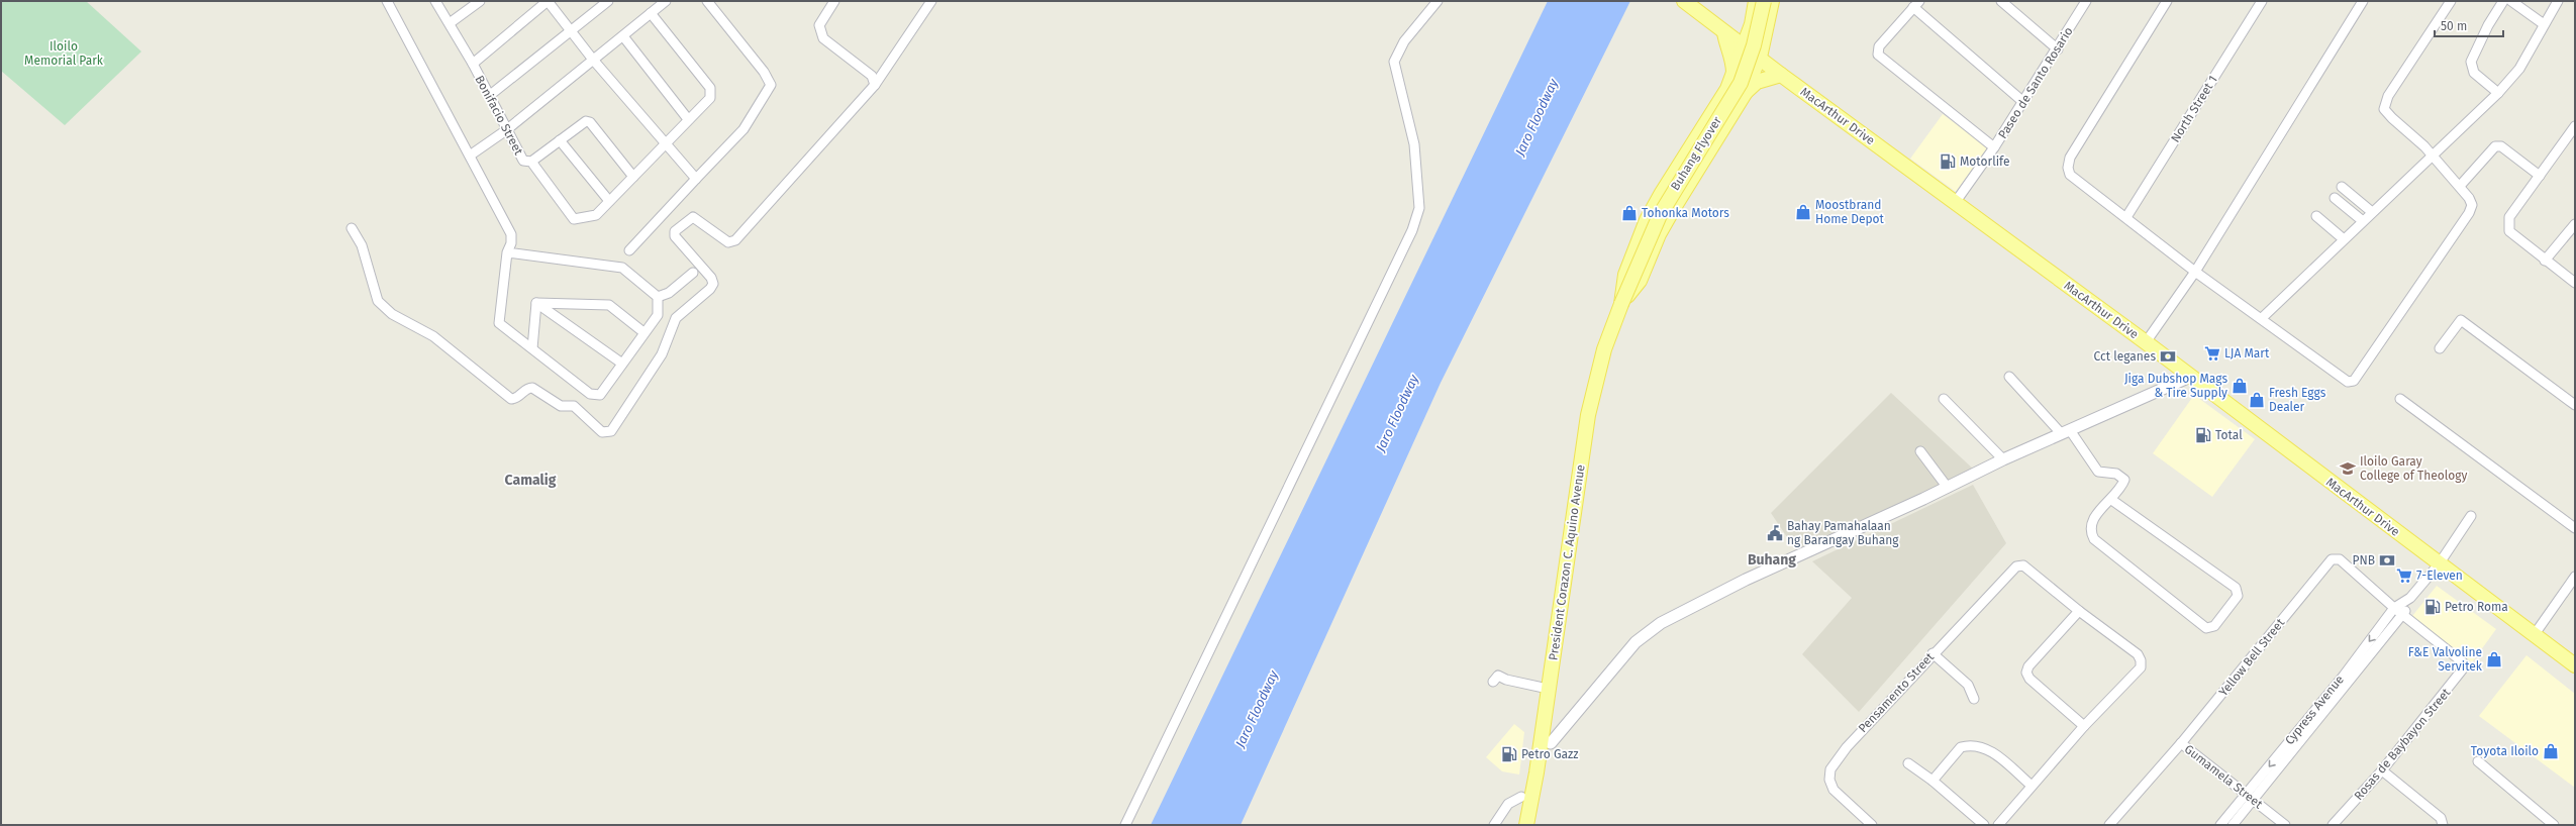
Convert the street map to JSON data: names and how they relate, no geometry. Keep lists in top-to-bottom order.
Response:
{
  "streets": {
    "main road": ["MacArthur Drive", "Buhang Flyover", "President Corazon C. Aquino Avenue"],
    "street": [
      "Paseo de Santo Rosario",
      "North Street 1",
      "Bonifacio Street",
      "Yellow Bell Street",
      "Pensamento Street",
      "Cypress Avenue",
      "Rosas de Baybayon Street",
      "Gumamela Street"
    ]
  },
  "crossings": [
    ["Paseo de Santo Rosario", "MacArthur Drive"],
    ["MacArthur Drive", "President Corazon C. Aquino Avenue"],
    ["MacArthur Drive", "Cypress Avenue"],
    ["Buhang Flyover", "President Corazon C. Aquino Avenue"],
    ["Yellow Bell Street", "Cypress Avenue"],
    ["Yellow Bell Street", "Rosas de Baybayon Street"],
    ["Yellow Bell Street", "Gumamela Street"],
    ["Cypress Avenue", "Rosas de Baybayon Street"],
    ["Cypress Avenue", "Gumamela Street"]
  ],
  "districts": ["Camalig", "Buhang"],
  "water": ["Jaro Floodway"],
  "parks": ["Iloilo Memorial Park"],
  "places": {
    "fuel station": [
      "Motorlife",
      "Total",
      "Petro Roma",
      "Petro Gazz"
    ],
    "shop": [
      "Moostbrand Home Depot",
      "Tohonka Motors",
      "Jiga Dubshop Mags & Tire Supply",
      "Fresh Eggs Dealer",
      "F&E Valvoline Servitek",
      "Toyota Iloilo"
    ],
    "supermarket": ["LJA Mart", "7-Eleven"],
    "bank": ["Cct leganes", "PNB"],
    "school or university": ["Iloilo Garay College of Theology"],
    "public building": ["Bahay Pamahalaan ng Barangay Buhang"]
  },
  "scale_bar": "50 m"
}
